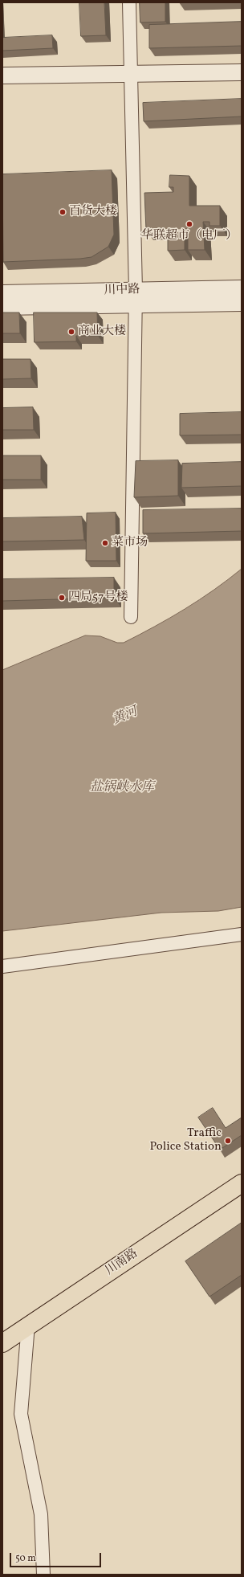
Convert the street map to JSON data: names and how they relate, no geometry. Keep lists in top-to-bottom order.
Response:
{
  "streets": {
    "main road": ["川南路"],
    "street": ["川中路"]
  },
  "water": ["黄河", "盐锅峡水库"],
  "places": [
    "百货大楼",
    "华联超市（电厂）",
    "商业大楼",
    "菜市场",
    "四局57号楼",
    "Traffic Police Station"
  ],
  "scale_bar": "50 m"
}
